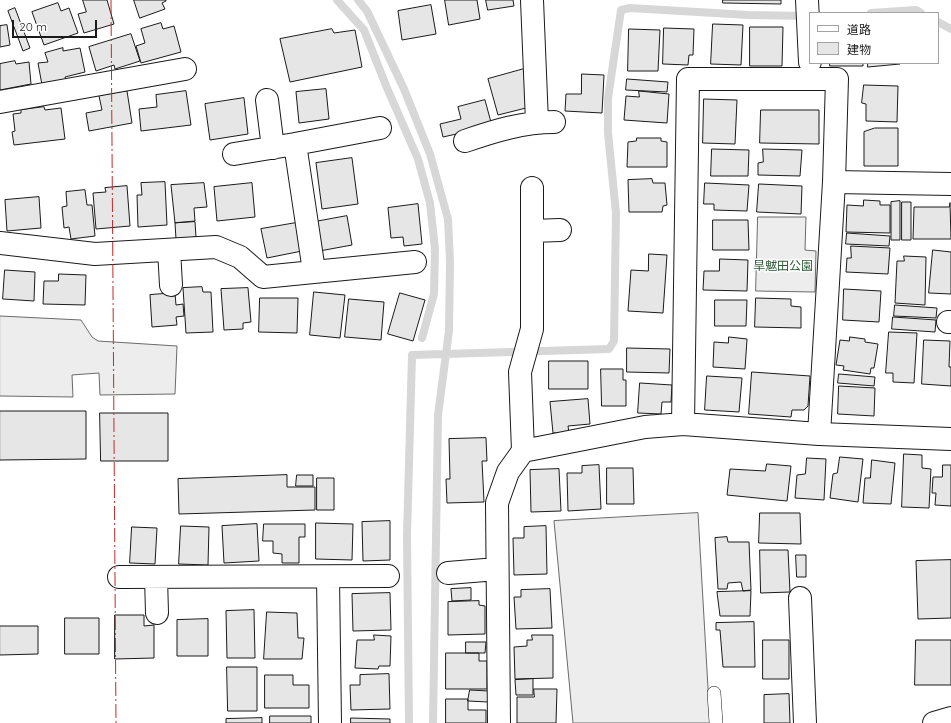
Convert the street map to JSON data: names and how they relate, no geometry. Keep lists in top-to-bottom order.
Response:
{
  "parks": ["旱魃田公園"],
  "legend": ["道路", "建物"],
  "scale_bar": "20 m"
}
